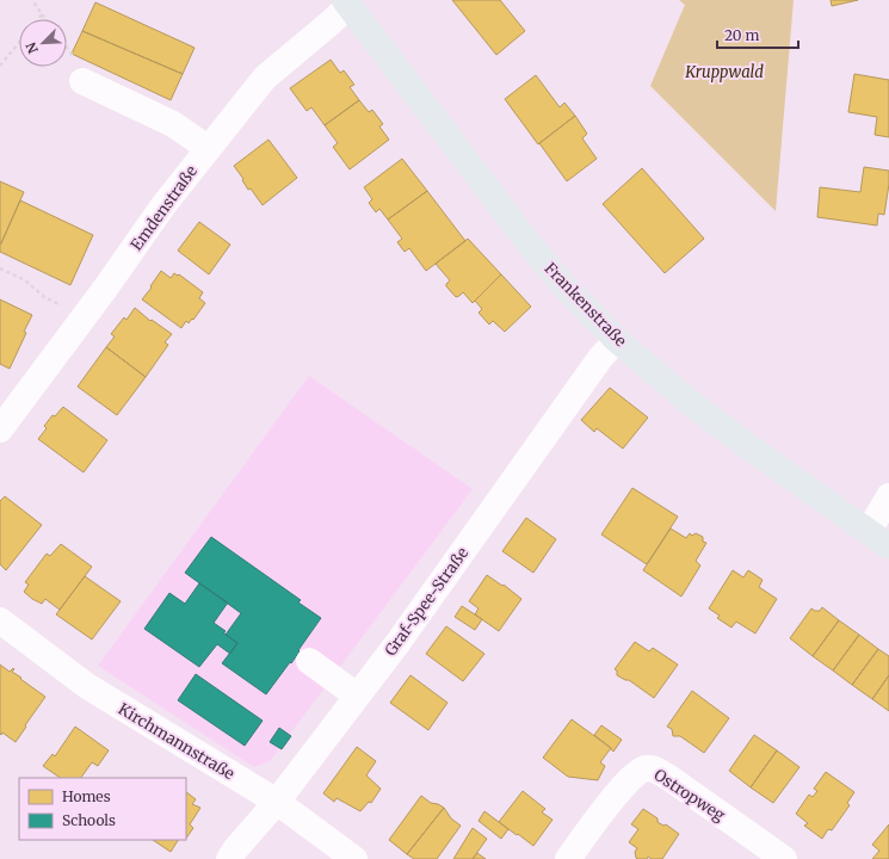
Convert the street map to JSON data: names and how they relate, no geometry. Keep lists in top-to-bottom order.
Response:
{
  "streets": {
    "main road": ["Frankenstraße"],
    "street": [
      "Emdenstraße",
      "Graf-Spee-Straße",
      "Kirchmannstraße",
      "Ostropweg"
    ]
  },
  "crossings": [
    ["Emdenstraße", "Frankenstraße"],
    ["Frankenstraße", "Graf-Spee-Straße"],
    ["Graf-Spee-Straße", "Kirchmannstraße"]
  ],
  "parks": ["Kruppwald"],
  "legend": ["Homes", "Schools"],
  "scale_bar": "20 m",
  "north": "bottom left"
}
